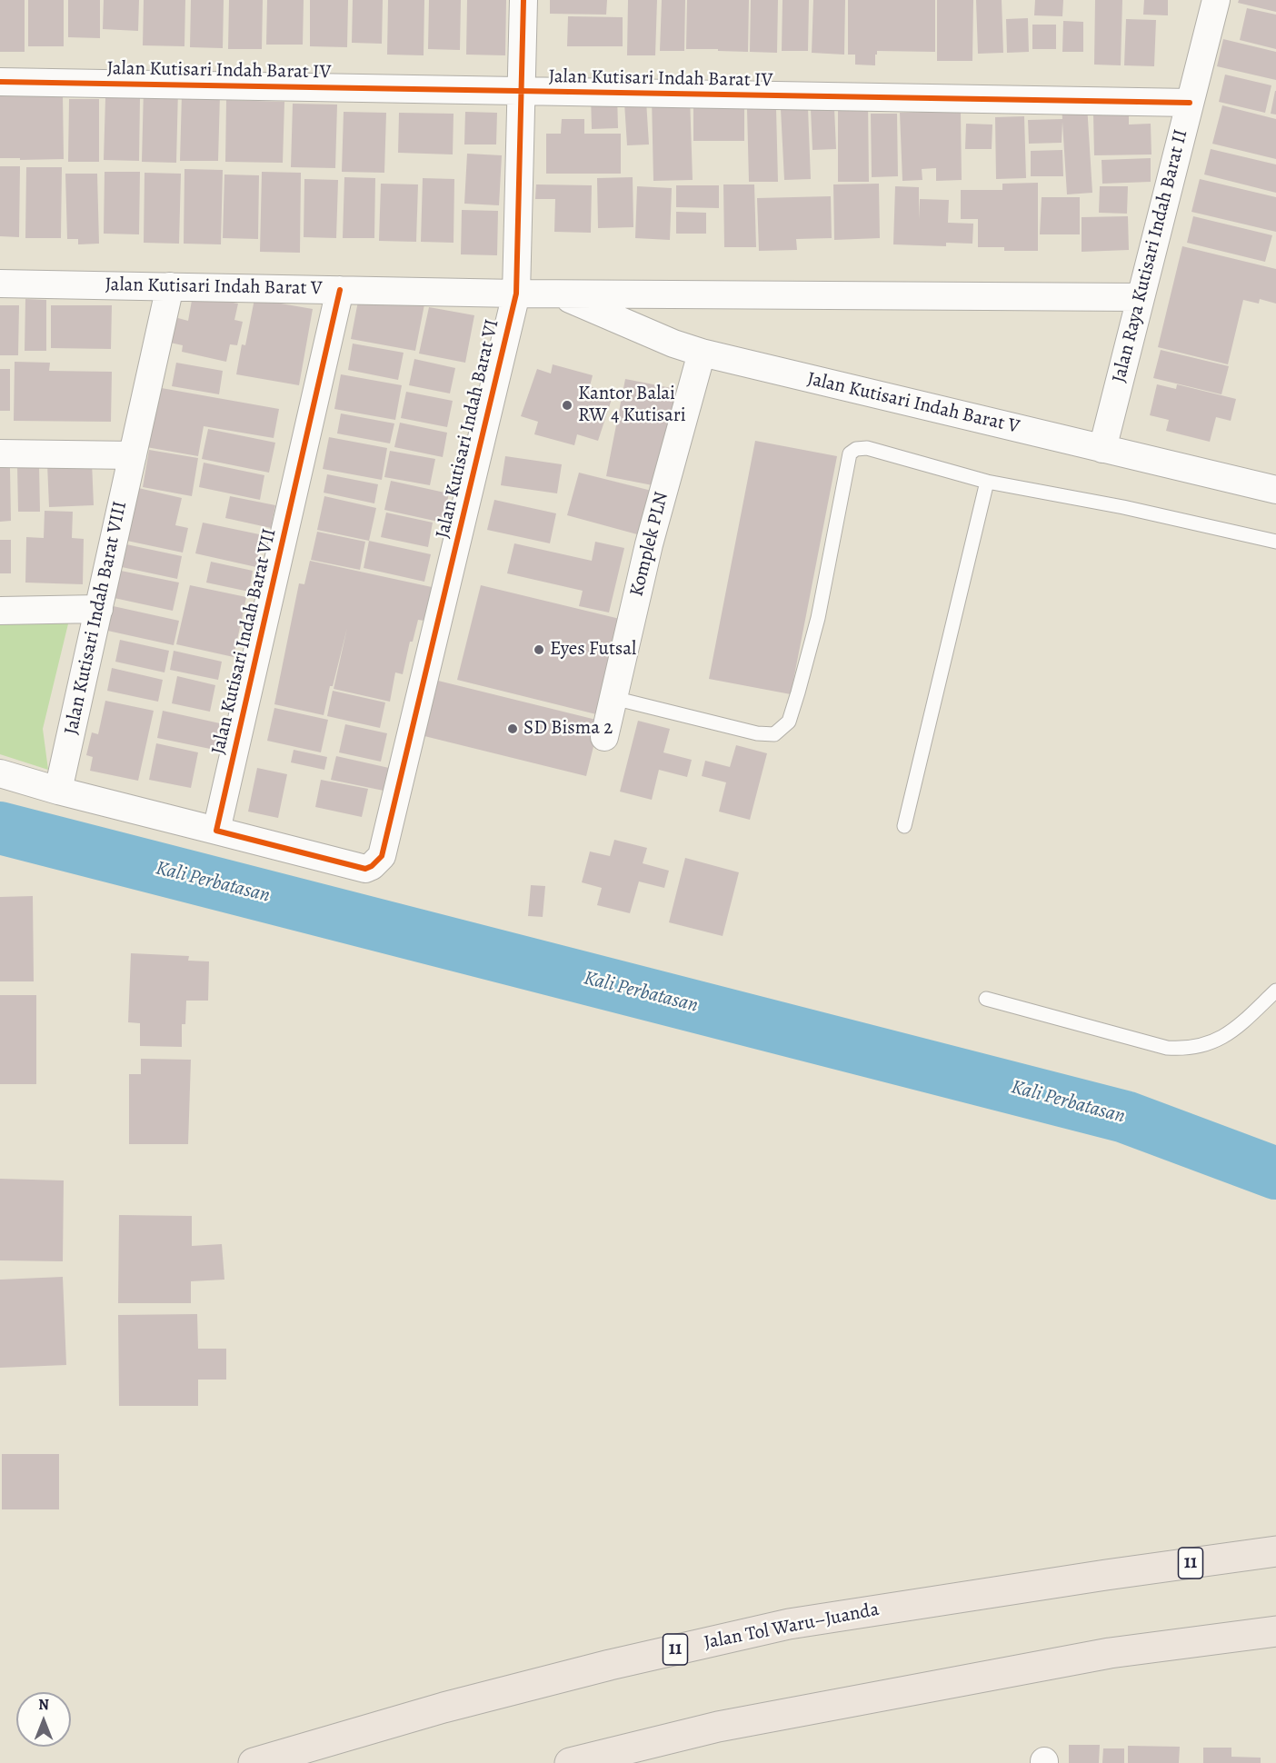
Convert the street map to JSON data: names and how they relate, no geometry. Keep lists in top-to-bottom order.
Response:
{
  "streets": {
    "highway": ["11", "Jalan Tol Waru–Juanda"],
    "street": [
      "Jalan Kutisari Indah Barat IV",
      "Jalan Raya Kutisari Indah Barat II",
      "Jalan Kutisari Indah Barat V",
      "Jalan Kutisari Indah Barat VI",
      "Komplek PLN",
      "Jalan Kutisari Indah Barat VIII",
      "Jalan Kutisari Indah Barat VII"
    ]
  },
  "crossings": [
    ["Jalan Kutisari Indah Barat IV", "Jalan Raya Kutisari Indah Barat II"],
    ["Jalan Kutisari Indah Barat IV", "Jalan Kutisari Indah Barat VI"],
    ["Jalan Raya Kutisari Indah Barat II", "Jalan Kutisari Indah Barat V"],
    ["Jalan Kutisari Indah Barat V", "Jalan Kutisari Indah Barat VI"],
    ["Jalan Kutisari Indah Barat V", "Komplek PLN"],
    ["Jalan Kutisari Indah Barat V", "Jalan Kutisari Indah Barat VIII"],
    ["Jalan Kutisari Indah Barat V", "Jalan Kutisari Indah Barat VII"],
    ["Jalan Kutisari Indah Barat VI", "Jalan Kutisari Indah Barat VII"]
  ],
  "water": ["Kali Perbatasan"],
  "places": ["Kantor Balai RW 4 Kutisari", "Eyes Futsal", "SD Bisma 2"],
  "north": "top"
}
